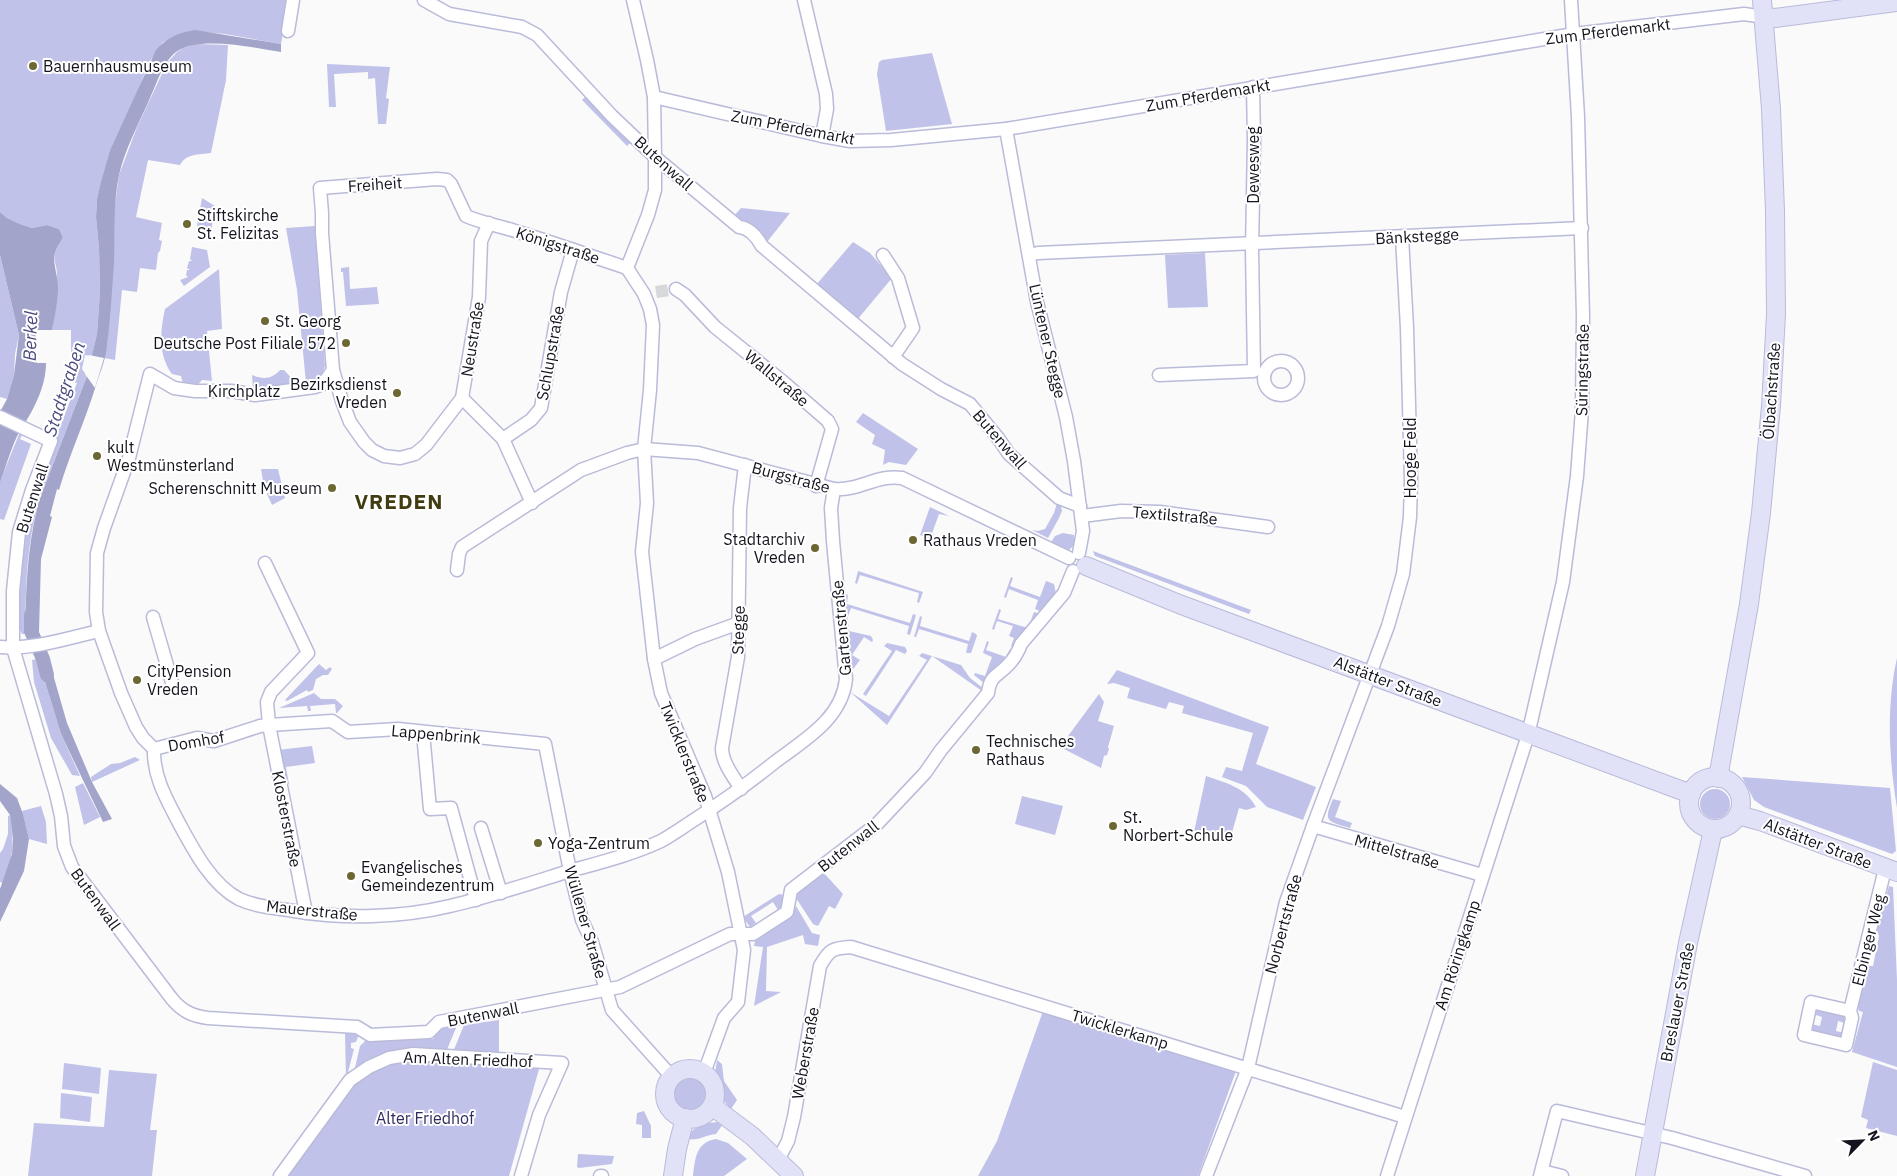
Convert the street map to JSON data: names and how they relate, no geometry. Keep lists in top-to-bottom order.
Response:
{
  "streets": {
    "street": [
      "Zum Pferdemarkt",
      "Butenwall",
      "Dewesweg",
      "Freiheit",
      "Bänkstegge",
      "Königstraße",
      "Neustraße",
      "Lüntener Stegge",
      "Schlupstraße",
      "Süringstraße",
      "Wallstraße",
      "Kirchplatz",
      "Ölbachstraße",
      "Hooge Feld",
      "Burgstraße",
      "Textilstraße",
      "Gartenstraße",
      "Stegge",
      "Alstätter Straße",
      "Lappenbrink",
      "Domhof",
      "Twicklerstraße",
      "Klosterstraße",
      "Mittelstraße",
      "Mauerstraße",
      "Wüllener Straße",
      "Norbertstraße",
      "Elbinger Weg",
      "Am Röringkamp",
      "Breslauer Straße",
      "Twicklerkamp",
      "Weberstraße",
      "Am Alten Friedhof"
    ]
  },
  "crossings": [
    ["Zum Pferdemarkt", "Dewesweg"],
    ["Zum Pferdemarkt", "Lüntener Stegge"],
    ["Zum Pferdemarkt", "Süringstraße"],
    ["Zum Pferdemarkt", "Ölbachstraße"],
    ["Butenwall", "Lüntener Stegge"],
    ["Butenwall", "Burgstraße"],
    ["Butenwall", "Textilstraße"],
    ["Butenwall", "Alstätter Straße"],
    ["Butenwall", "Twicklerstraße"],
    ["Butenwall", "Wüllener Straße"],
    ["Dewesweg", "Bänkstegge"],
    ["Freiheit", "Königstraße"],
    ["Freiheit", "Neustraße"],
    ["Freiheit", "Kirchplatz"],
    ["Bänkstegge", "Lüntener Stegge"],
    ["Bänkstegge", "Süringstraße"],
    ["Bänkstegge", "Hooge Feld"],
    ["Königstraße", "Neustraße"],
    ["Königstraße", "Schlupstraße"],
    ["Königstraße", "Twicklerstraße"],
    ["Neustraße", "Kirchplatz"],
    ["Lüntener Stegge", "Burgstraße"],
    ["Lüntener Stegge", "Textilstraße"],
    ["Lüntener Stegge", "Alstätter Straße"],
    ["Süringstraße", "Alstätter Straße"],
    ["Süringstraße", "Am Röringkamp"],
    ["Wallstraße", "Burgstraße"],
    ["Ölbachstraße", "Alstätter Straße"],
    ["Ölbachstraße", "Breslauer Straße"],
    ["Hooge Feld", "Alstätter Straße"],
    ["Hooge Feld", "Norbertstraße"],
    ["Burgstraße", "Gartenstraße"],
    ["Burgstraße", "Stegge"],
    ["Burgstraße", "Alstätter Straße"],
    ["Burgstraße", "Twicklerstraße"],
    ["Gartenstraße", "Stegge"],
    ["Gartenstraße", "Twicklerstraße"],
    ["Gartenstraße", "Mauerstraße"],
    ["Alstätter Straße", "Norbertstraße"],
    ["Alstätter Straße", "Elbinger Weg"],
    ["Alstätter Straße", "Am Röringkamp"],
    ["Alstätter Straße", "Breslauer Straße"],
    ["Lappenbrink", "Domhof"],
    ["Lappenbrink", "Klosterstraße"],
    ["Lappenbrink", "Wüllener Straße"],
    ["Domhof", "Klosterstraße"],
    ["Domhof", "Mauerstraße"],
    ["Twicklerstraße", "Mauerstraße"],
    ["Twicklerstraße", "Wüllener Straße"],
    ["Klosterstraße", "Mauerstraße"],
    ["Mittelstraße", "Norbertstraße"],
    ["Mittelstraße", "Am Röringkamp"],
    ["Mauerstraße", "Wüllener Straße"],
    ["Norbertstraße", "Twicklerkamp"],
    ["Am Röringkamp", "Twicklerkamp"],
    ["Twicklerkamp", "Weberstraße"]
  ],
  "districts": ["VREDEN"],
  "water": ["Berkel", "Stadtgraben"],
  "parks": ["Alter Friedhof"],
  "places": [
    "Bauernhausmuseum",
    "Stiftskirche St. Felizitas",
    "St. Georg",
    "Deutsche Post Filiale 572",
    "Bezirksdienst Vreden",
    "kult Westmünsterland",
    "Scherenschnitt Museum",
    "Rathaus Vreden",
    "Stadtarchiv Vreden",
    "CityPension Vreden",
    "Technisches Rathaus",
    "St. Norbert-Schule",
    "Yoga-Zentrum",
    "Evangelisches Gemeindezentrum"
  ],
  "north": "top right"
}
